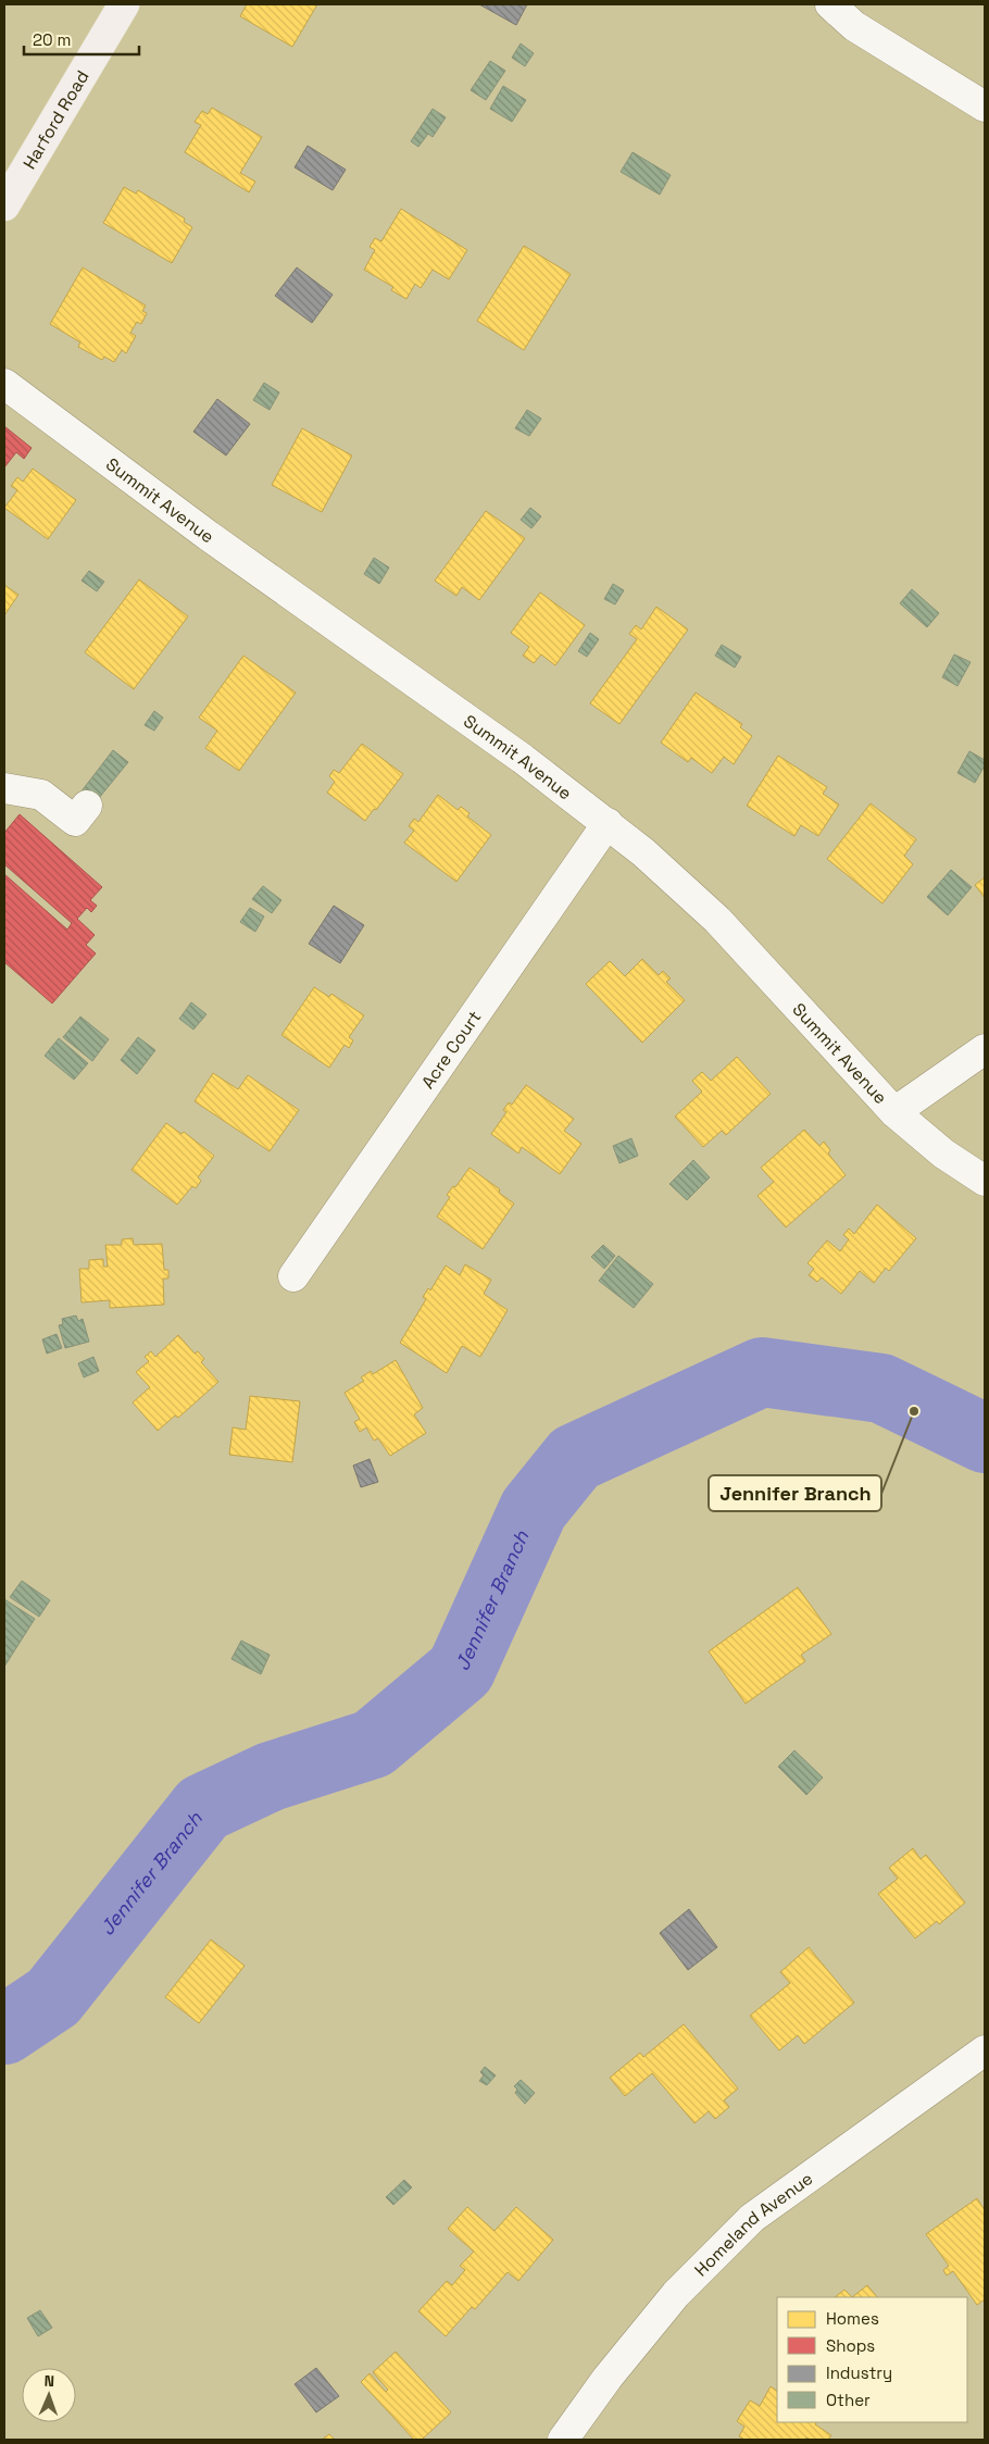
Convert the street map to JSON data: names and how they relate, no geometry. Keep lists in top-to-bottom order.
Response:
{
  "streets": {
    "main road": ["Harford Road"],
    "street": ["Summit Avenue", "Acre Court", "Homeland Avenue"]
  },
  "crossings": [
    ["Summit Avenue", "Acre Court"]
  ],
  "water": ["Jennifer Branch"],
  "places": ["Jennifer Branch"],
  "legend": [
    "Homes",
    "Shops",
    "Industry",
    "Other"
  ],
  "scale_bar": "20 m",
  "north": "top"
}
